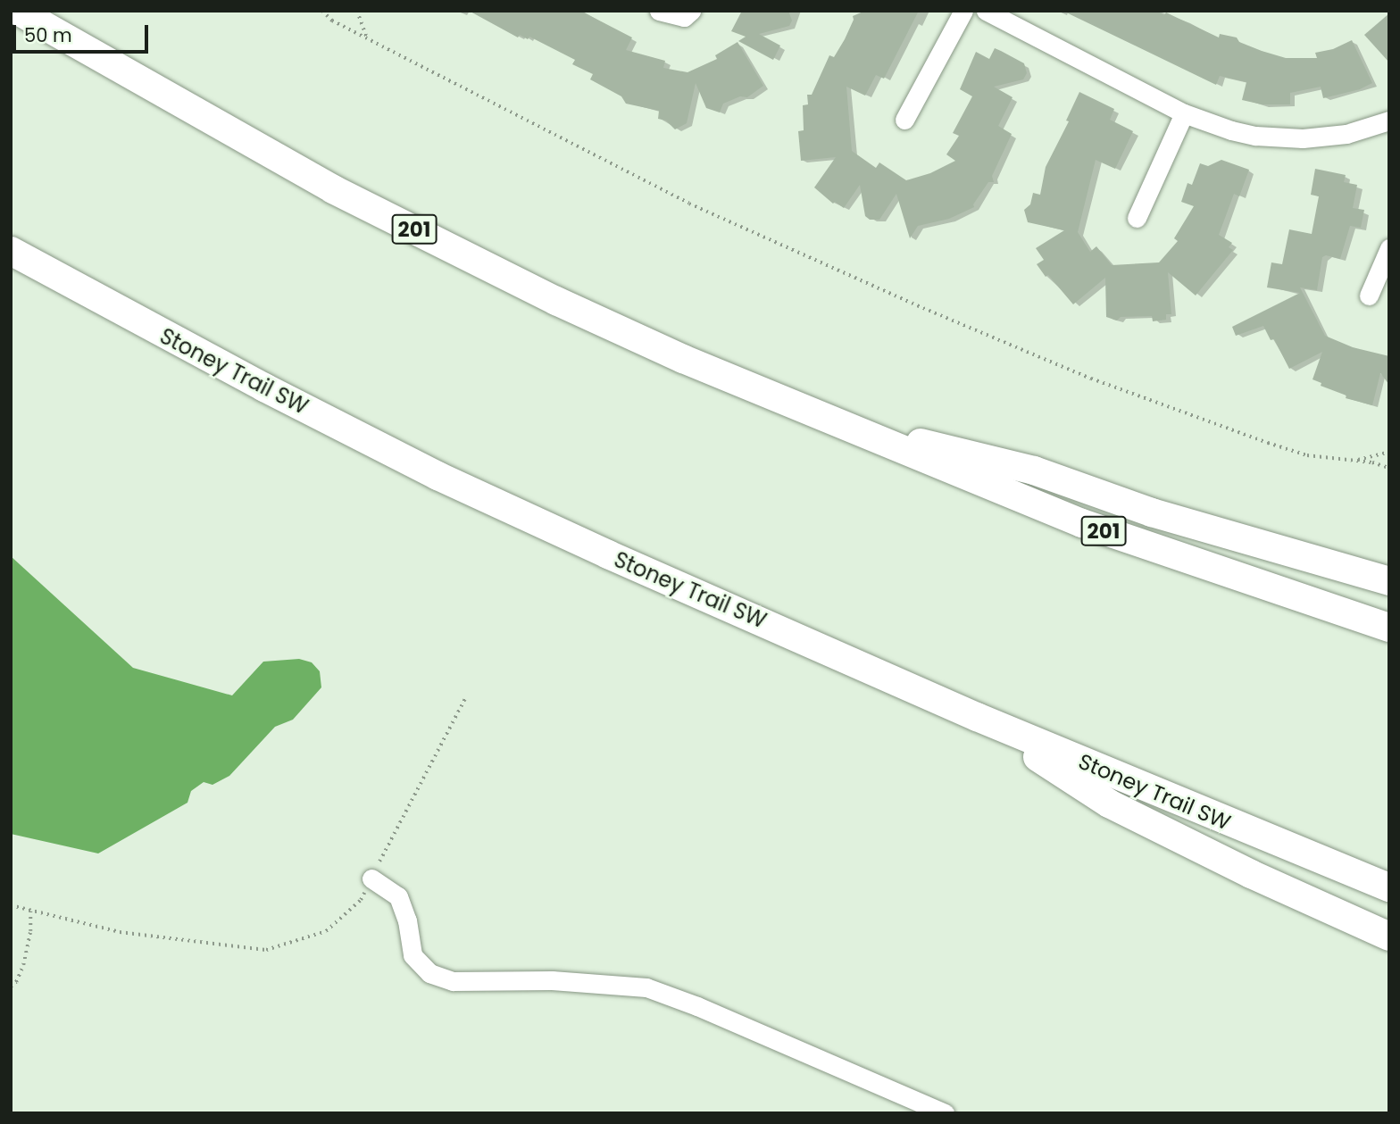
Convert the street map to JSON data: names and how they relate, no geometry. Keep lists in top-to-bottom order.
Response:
{
  "streets": {
    "highway": ["201", "Stoney Trail SW"]
  },
  "scale_bar": "50 m"
}
